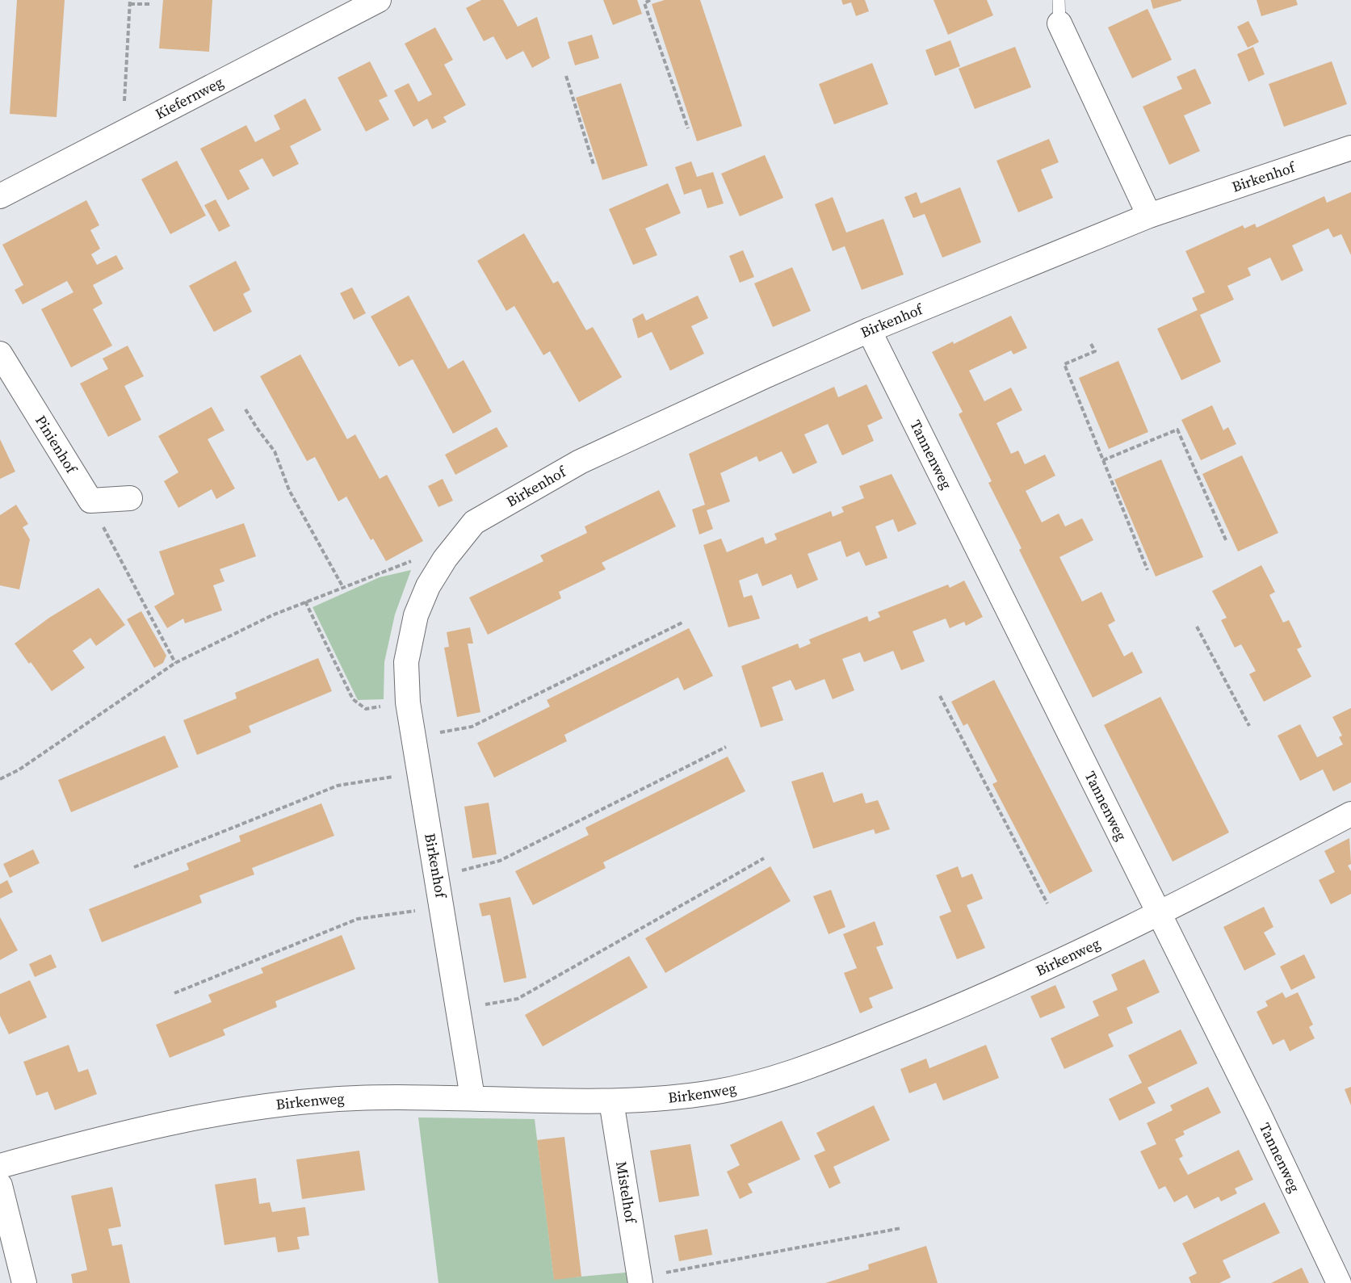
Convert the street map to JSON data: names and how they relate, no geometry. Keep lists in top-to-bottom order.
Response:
{
  "streets": {
    "street": [
      "Kiefernweg",
      "Birkenhof",
      "Pinienhof",
      "Tannenweg",
      "Birkenweg",
      "Mistelhof"
    ]
  },
  "crossings": [
    ["Birkenhof", "Tannenweg"],
    ["Birkenhof", "Birkenweg"],
    ["Tannenweg", "Birkenweg"],
    ["Birkenweg", "Mistelhof"]
  ]
}
